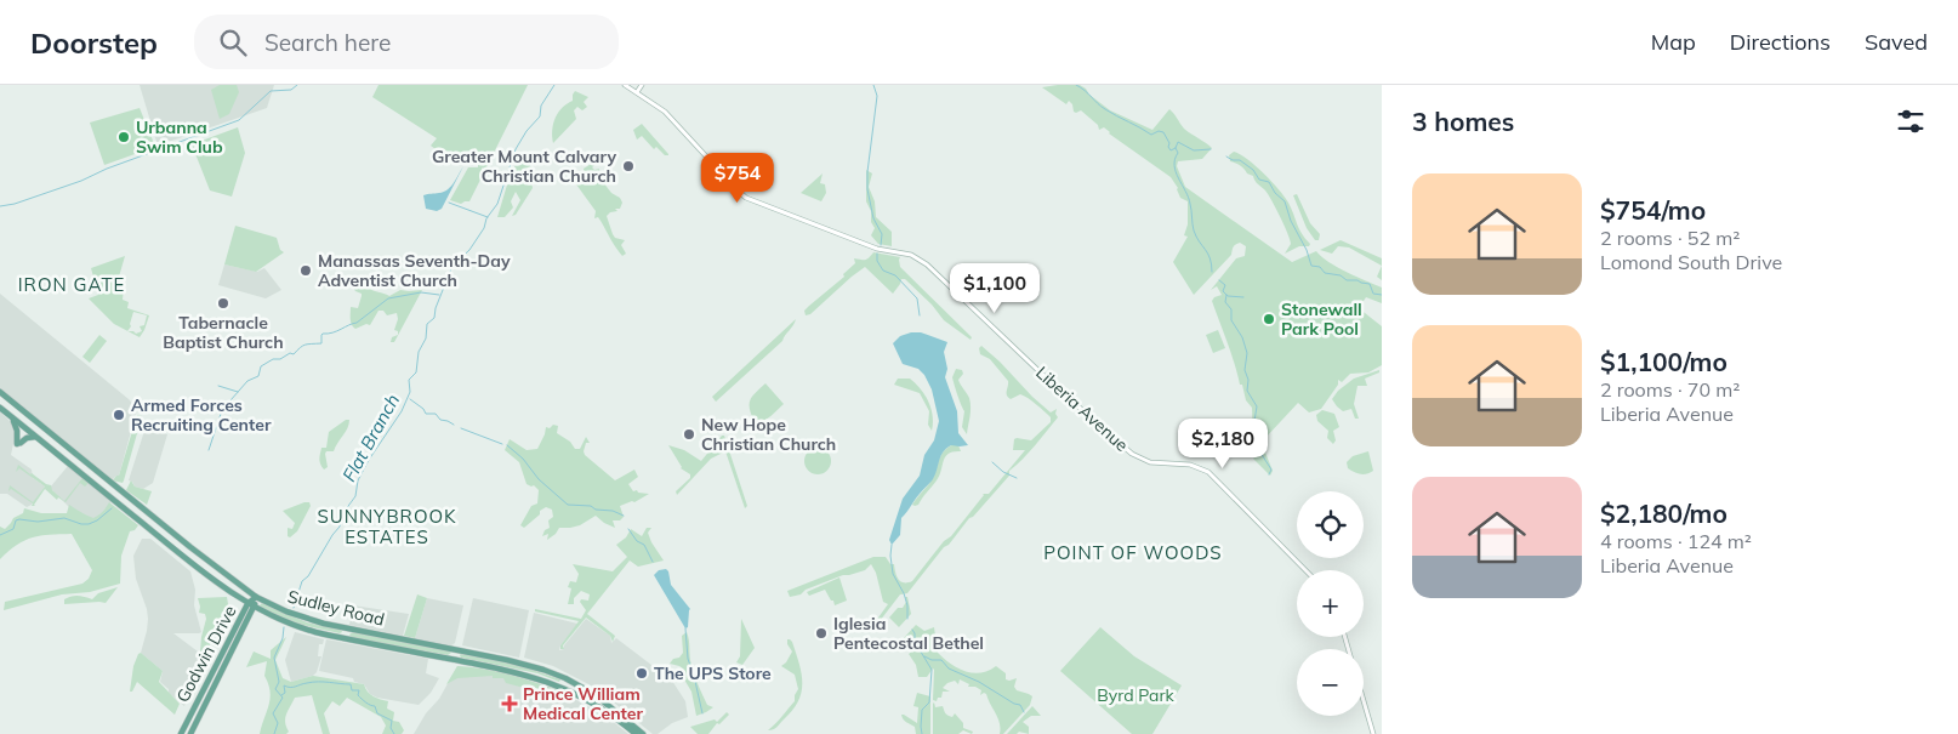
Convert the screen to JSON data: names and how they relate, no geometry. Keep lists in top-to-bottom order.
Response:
{
  "streets": {
    "main road": ["Liberia Avenue", "Sudley Road", "Godwin Drive"]
  },
  "crossings": [
    ["Sudley Road", "Godwin Drive"]
  ],
  "districts": ["IRON GATE", "SUNNYBROOK ESTATES", "POINT OF WOODS"],
  "water": ["Flat Branch"],
  "parks": ["Byrd Park"],
  "places": {
    "other": [
      "Urbanna Swim Club",
      "Greater Mount Calvary Christian Church",
      "Manassas Seventh-Day Adventist Church",
      "Tabernacle Baptist Church",
      "Stonewall Park Pool",
      "Armed Forces Recruiting Center",
      "New Hope Christian Church",
      "Iglesia Pentecostal Bethel",
      "The UPS Store"
    ],
    "health": ["Prince William Medical Center"]
  },
  "page": {
    "header": "Doorstep",
    "search": "Search here",
    "nav": ["Map", "Directions", "Saved"],
    "heading": "3 homes",
    "price": ["$754", "$1,100", "$2,180"],
    "list": [
      {
        "name": "$754/mo",
        "note": "2 rooms · 52 m² · Lomond South Drive"
      },
      {
        "name": "$1,100/mo",
        "note": "2 rooms · 70 m² · Liberia Avenue"
      },
      {
        "name": "$2,180/mo",
        "note": "4 rooms · 124 m² · Liberia Avenue"
      }
    ],
    "map_buttons": ["+", "−"]
  }
}
